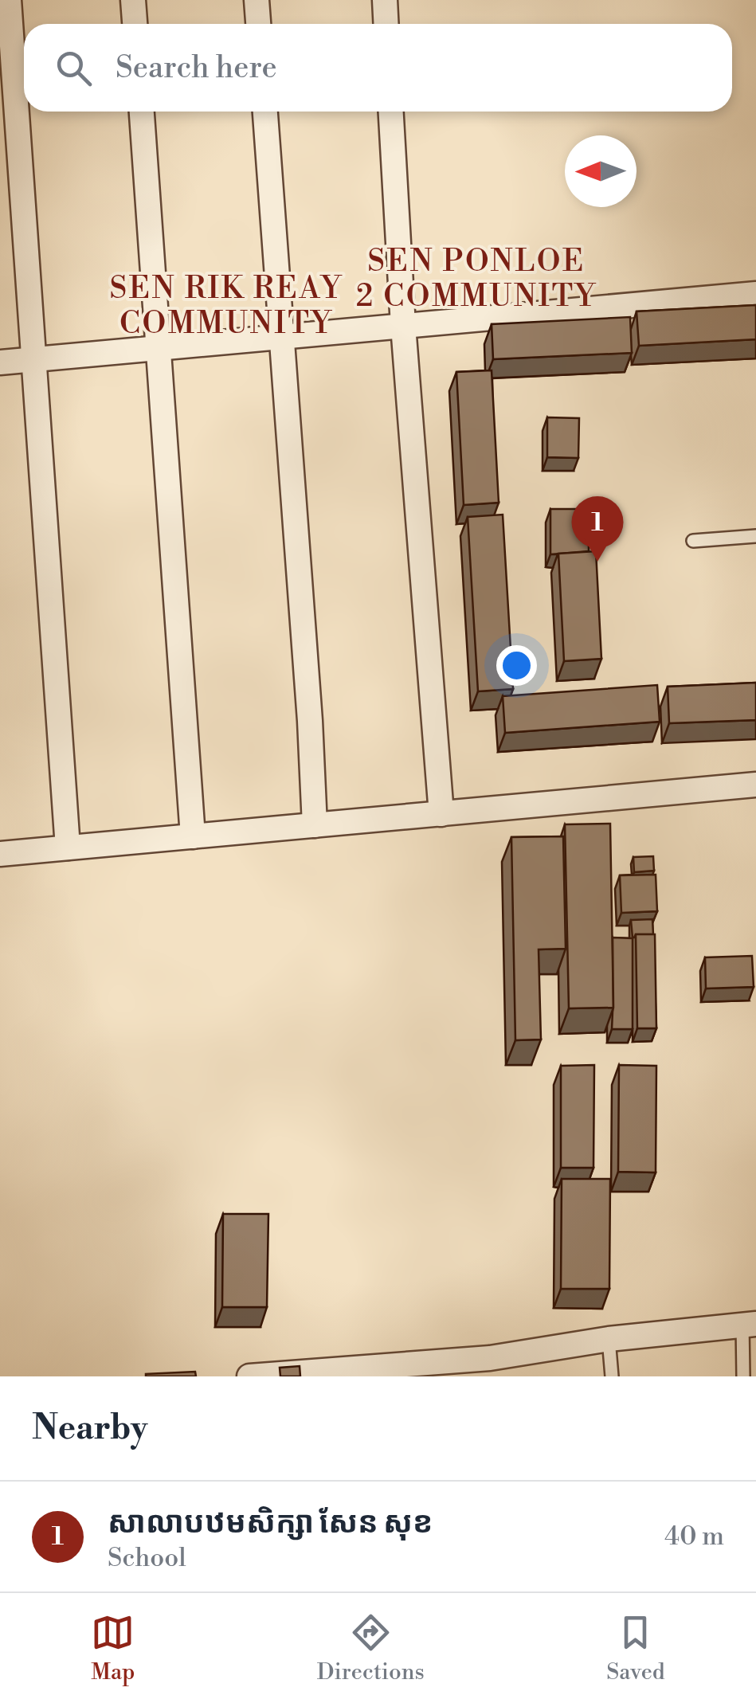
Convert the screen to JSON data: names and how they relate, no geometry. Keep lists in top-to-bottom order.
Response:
{
  "districts": ["SEN PONLOE 2 COMMUNITY", "SEN RIK REAY COMMUNITY"],
  "north": "left",
  "page": {
    "search": "Search here",
    "pins": "1",
    "heading": "Nearby",
    "list": [
      {
        "mark": "1",
        "name": "សាលាបឋមសិក្សា សែន សុខ",
        "note": "School",
        "value": "40 m"
      }
    ],
    "nav": ["Map", "Directions", "Saved"]
  }
}
